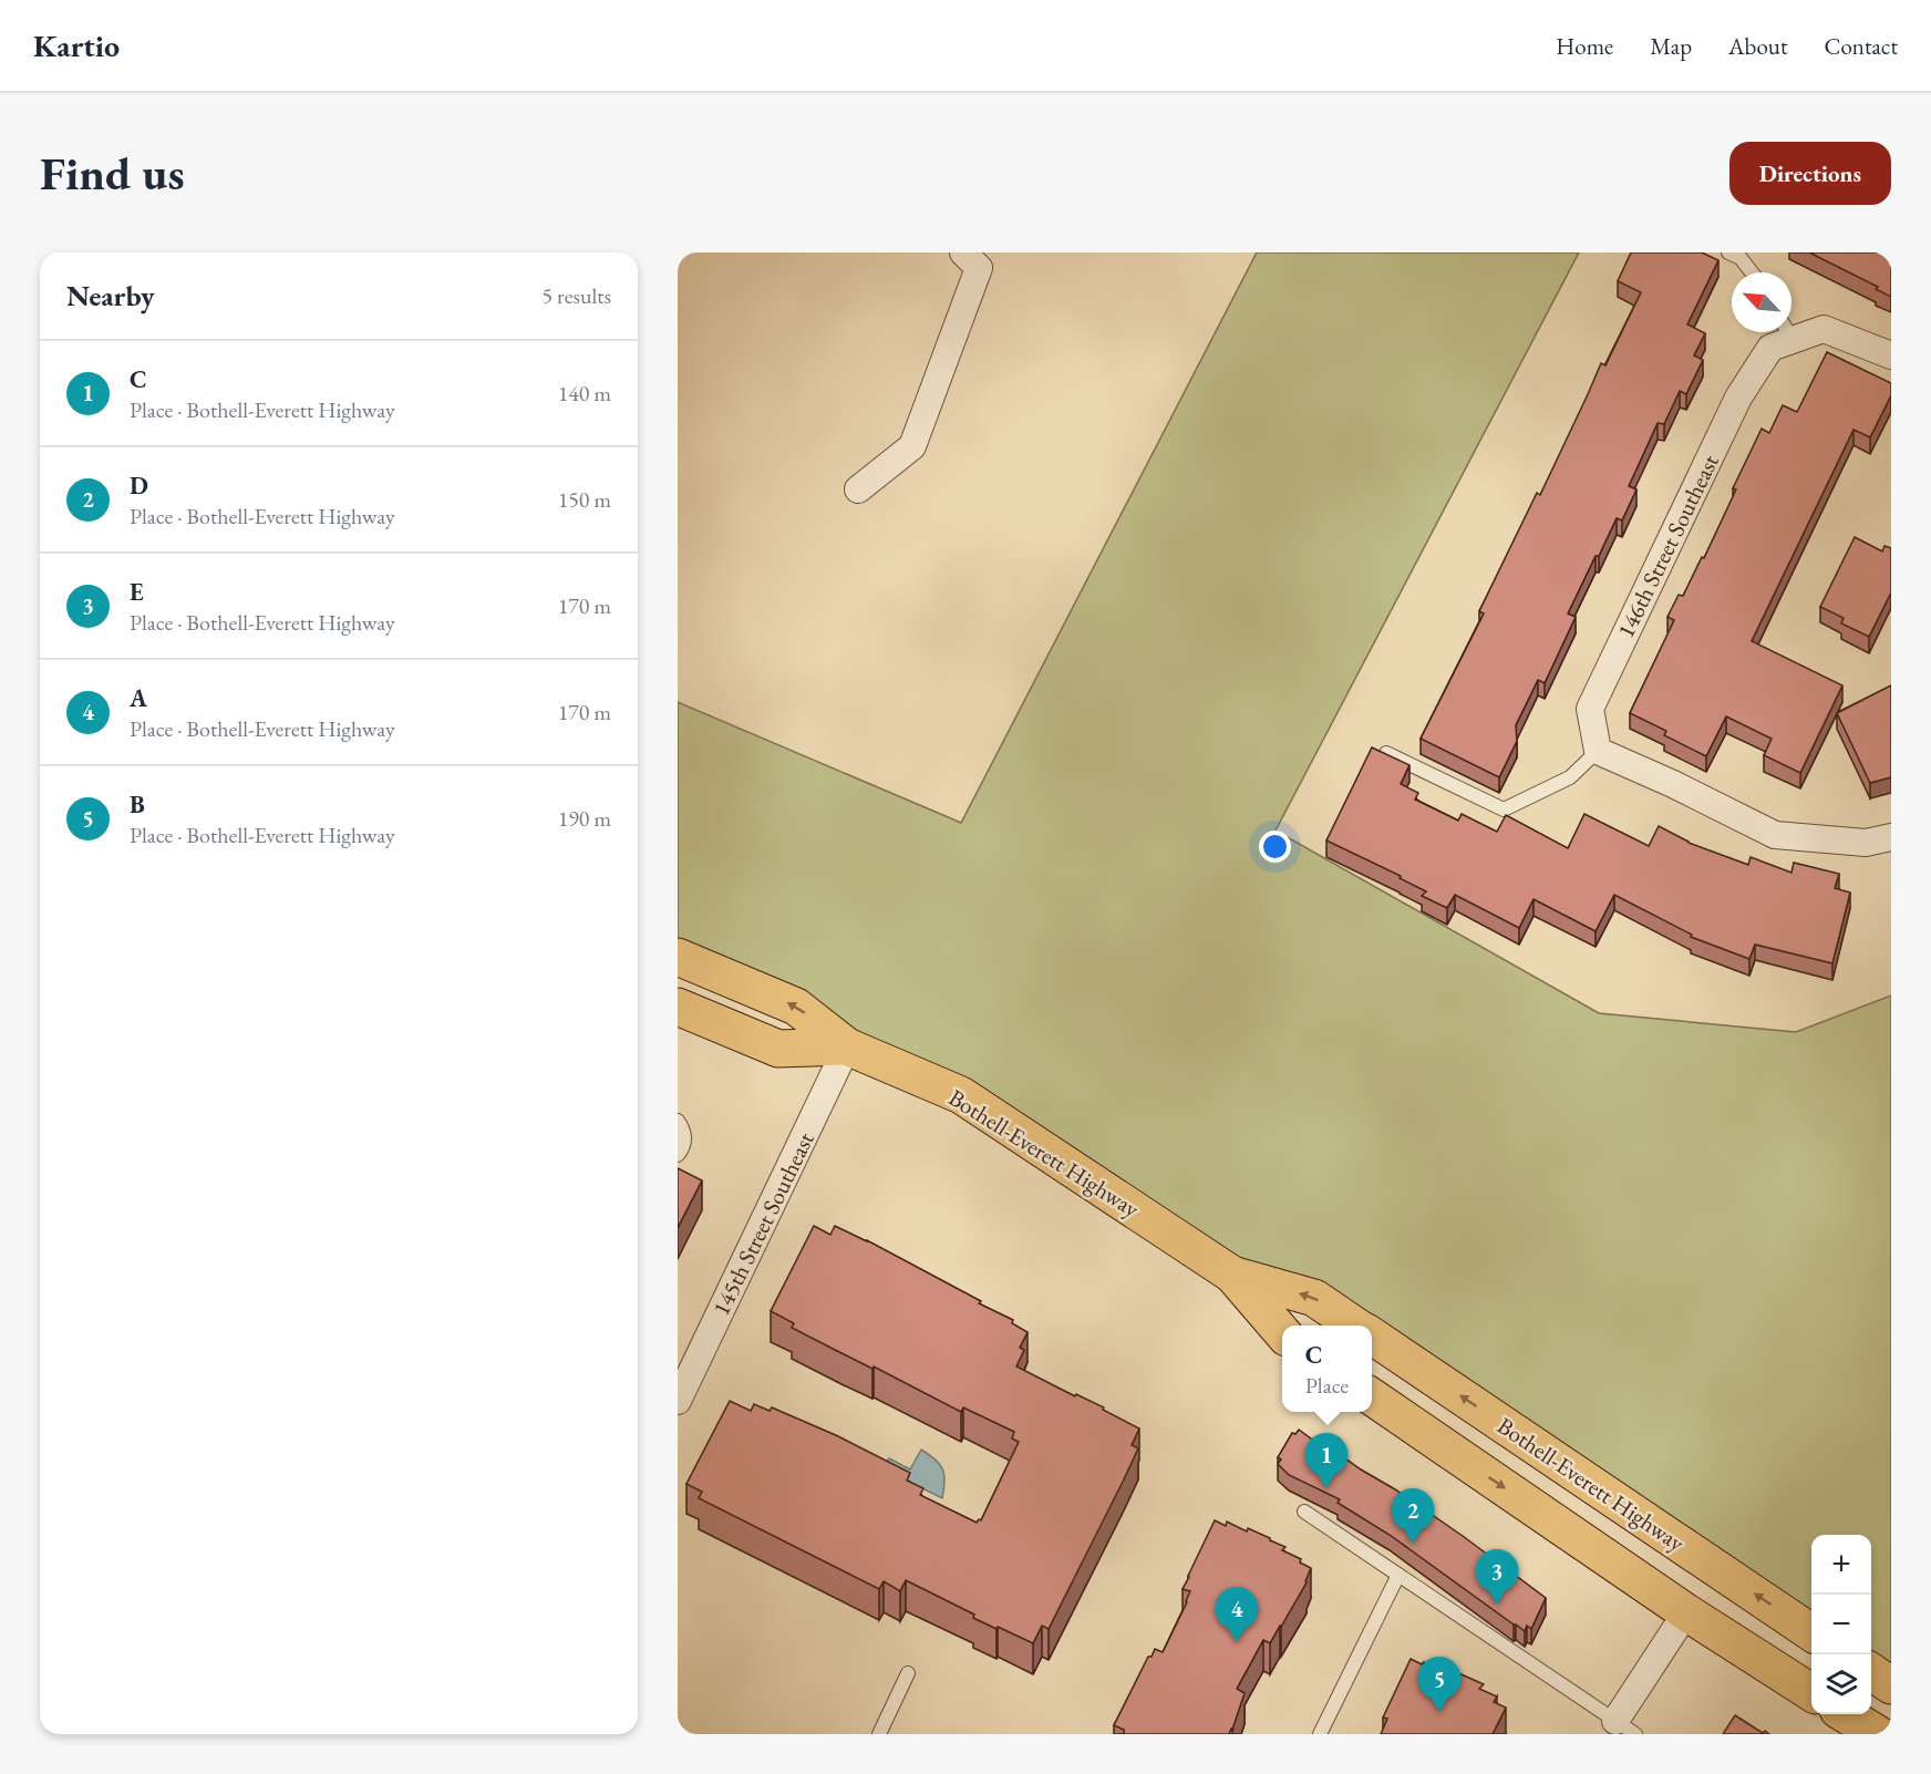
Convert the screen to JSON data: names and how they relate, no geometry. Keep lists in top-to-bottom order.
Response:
{
  "streets": {
    "main road": ["Bothell-Everett Highway"],
    "street": ["146th Street Southeast", "145th Street Southeast"]
  },
  "crossings": [
    ["Bothell-Everett Highway", "145th Street Southeast"]
  ],
  "north": "top left",
  "page": {
    "header": "Kartio",
    "nav": [
      "Home",
      "Map",
      "About",
      "Contact"
    ],
    "buttons": "Directions",
    "title": "Find us",
    "heading": ["Nearby", "5 results"],
    "list": [
      {
        "mark": "1",
        "name": "C",
        "note": "Place · Bothell-Everett Highway",
        "value": "140 m"
      },
      {
        "mark": "2",
        "name": "D",
        "note": "Place · Bothell-Everett Highway",
        "value": "150 m"
      },
      {
        "mark": "3",
        "name": "E",
        "note": "Place · Bothell-Everett Highway",
        "value": "170 m"
      },
      {
        "mark": "4",
        "name": "A",
        "note": "Place · Bothell-Everett Highway",
        "value": "170 m"
      },
      {
        "mark": "5",
        "name": "B",
        "note": "Place · Bothell-Everett Highway",
        "value": "190 m"
      }
    ],
    "popup": ["C", "Place"],
    "pins": [
      "1",
      "2",
      "3",
      "4",
      "5"
    ],
    "map_buttons": ["+", "−"]
  }
}
